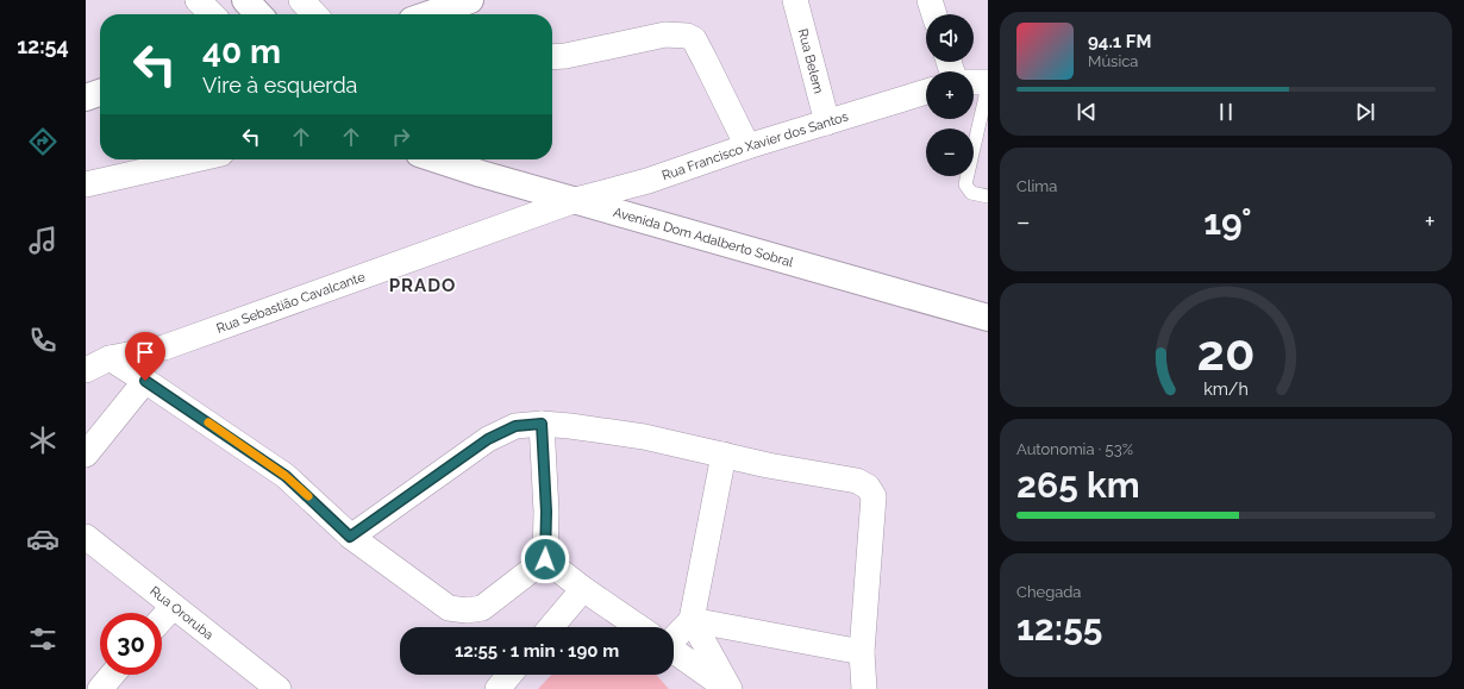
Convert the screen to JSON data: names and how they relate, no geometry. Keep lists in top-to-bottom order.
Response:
{
  "streets": {
    "main road": ["Avenida Dom Adalberto Sobral"],
    "street": [
      "Rua Belem",
      "Rua Francisco Xavier dos Santos",
      "Rua Sebastião Cavalcante",
      "Rua Ororuba"
    ]
  },
  "crossings": [
    ["Rua Belem", "Rua Francisco Xavier dos Santos"],
    ["Rua Francisco Xavier dos Santos", "Avenida Dom Adalberto Sobral"],
    ["Rua Francisco Xavier dos Santos", "Rua Sebastião Cavalcante"],
    ["Avenida Dom Adalberto Sobral", "Rua Sebastião Cavalcante"]
  ],
  "districts": ["PRADO"],
  "page": {
    "tabs": "12:54",
    "map_buttons": ["+", "−"],
    "turn": ["40 m", "Vire à esquerda"],
    "song": ["94.1 FM", "Música"],
    "tile": [
      "Clima",
      ["Autonomia · 53%", "265 km"],
      ["Chegada", "12:55"]
    ],
    "heat": ["−", "19°", "+"],
    "limit": "30",
    "trip": "12:55 · 1 min · 190 m",
    "gauge": ["20", "km/h"]
  }
}
